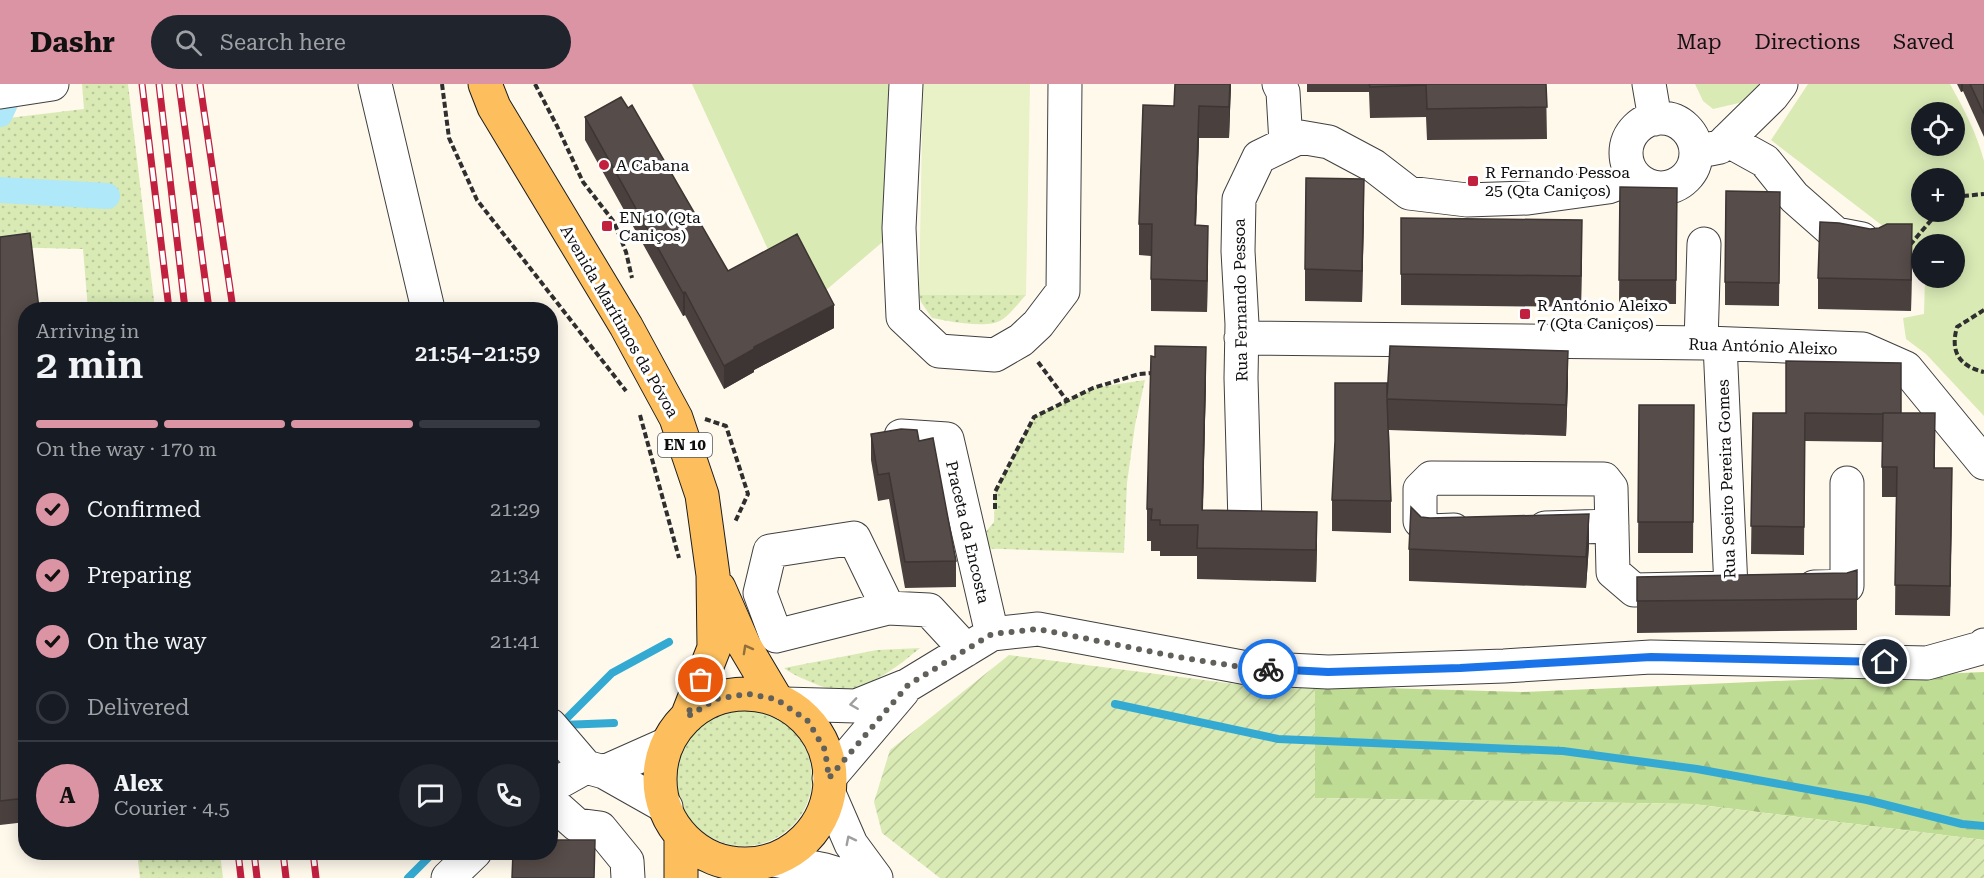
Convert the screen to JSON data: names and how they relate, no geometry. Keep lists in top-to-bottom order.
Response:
{
  "streets": {
    "main road": ["Avenida Marítimos da Póvoa", "EN 10"],
    "street": [
      "Rua Fernando Pessoa",
      "Rua António Aleixo",
      "Rua Soeiro Pereira Gomes",
      "Praceta da Encosta"
    ]
  },
  "crossings": [
    ["Rua Fernando Pessoa", "Rua António Aleixo"],
    ["Rua António Aleixo", "Rua Soeiro Pereira Gomes"]
  ],
  "places": {
    "other": ["A Cabana"],
    "transit": ["R Fernando Pessoa 25 (Qta Caniços)", "EN 10 (Qta Caniços)", "R António Aleixo 7 (Qta Caniços)"]
  },
  "page": {
    "header": "Dashr",
    "search": "Search here",
    "nav": ["Map", "Directions", "Saved"],
    "map_buttons": ["+", "−"],
    "heading": ["2 min", "Arriving in", "21:54–21:59"],
    "panel": ["Alex", "Courier · 4.5"],
    "bar": "On the way · 170 m",
    "list": [
      ["Confirmed", "21:29"],
      ["Preparing", "21:34"],
      ["On the way", "21:41"],
      "Delivered"
    ],
    "round": "A"
  }
}
